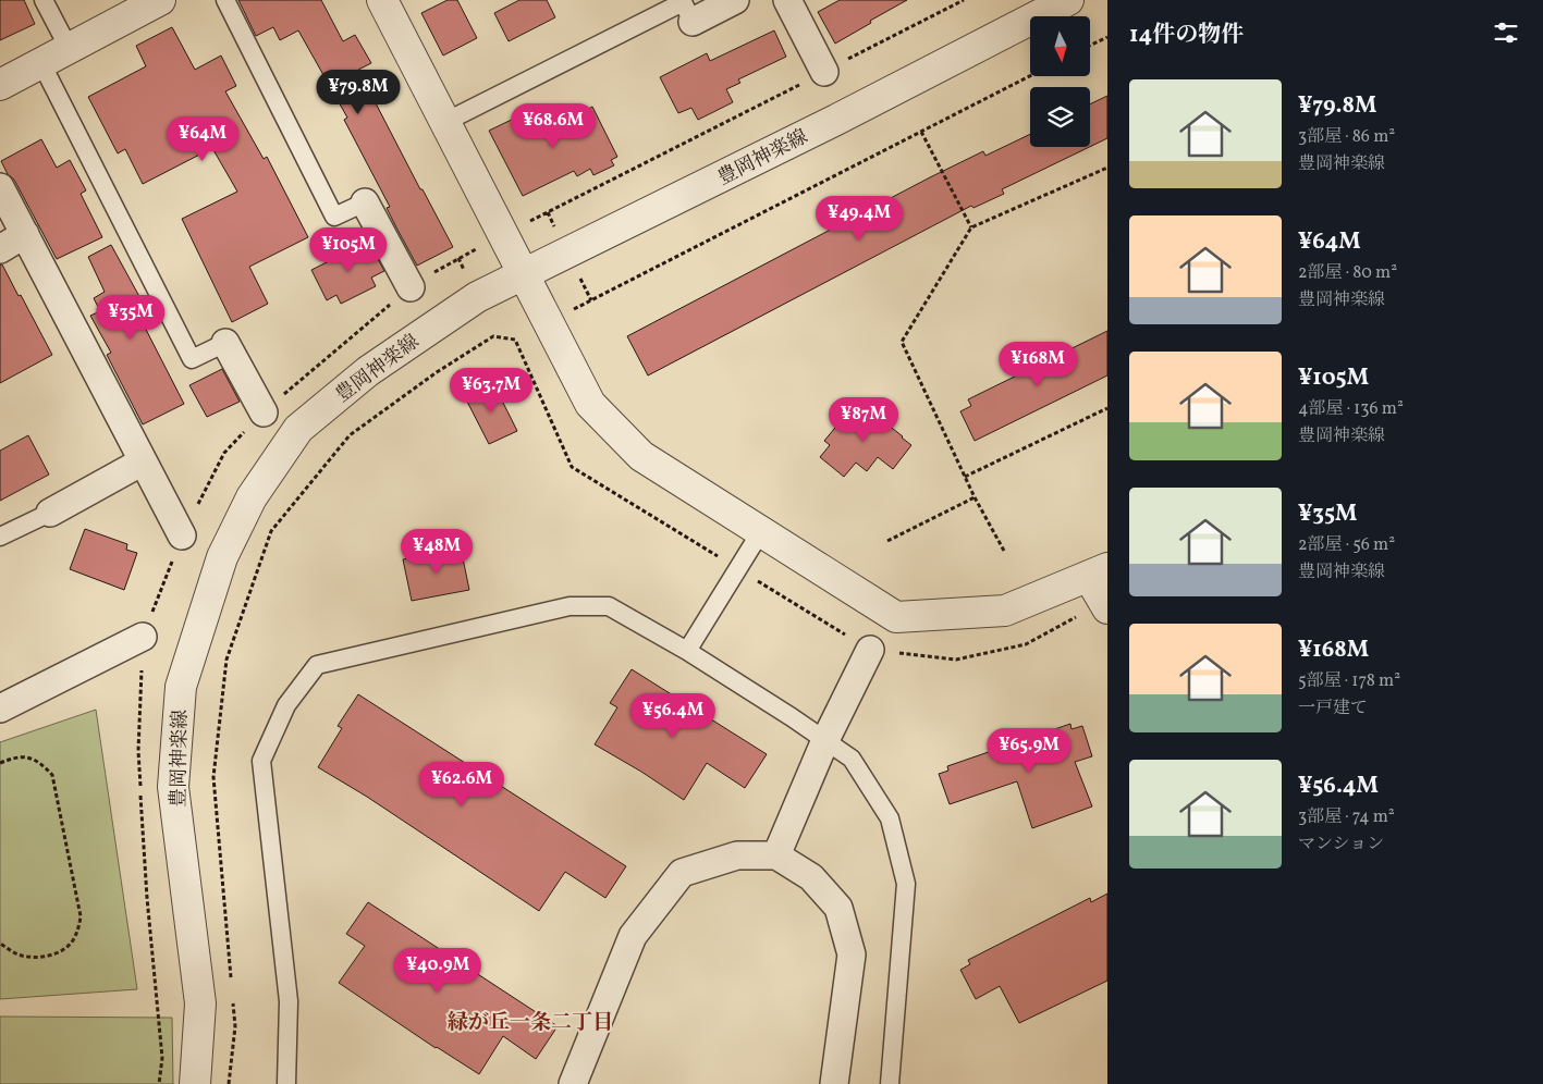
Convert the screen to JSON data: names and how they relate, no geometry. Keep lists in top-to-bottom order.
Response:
{
  "streets": {
    "street": ["豊岡神楽線"]
  },
  "districts": ["緑が丘一条二丁目"],
  "north": "bottom",
  "page": {
    "heading": "14件の物件",
    "list": [
      {
        "name": "¥79.8M",
        "note": "3部屋 · 86 m² · 豊岡神楽線"
      },
      {
        "name": "¥64M",
        "note": "2部屋 · 80 m² · 豊岡神楽線"
      },
      {
        "name": "¥105M",
        "note": "4部屋 · 136 m² · 豊岡神楽線"
      },
      {
        "name": "¥35M",
        "note": "2部屋 · 56 m² · 豊岡神楽線"
      },
      {
        "name": "¥168M",
        "note": "5部屋 · 178 m² · 一戸建て"
      },
      {
        "name": "¥56.4M",
        "note": "3部屋 · 74 m² · マンション"
      }
    ],
    "price": [
      "¥79.8M",
      "¥68.6M",
      "¥64M",
      "¥49.4M",
      "¥105M",
      "¥35M",
      "¥168M",
      "¥63.7M",
      "¥87M",
      "¥48M",
      "¥56.4M",
      "¥65.9M",
      "¥62.6M",
      "¥40.9M"
    ]
  }
}
